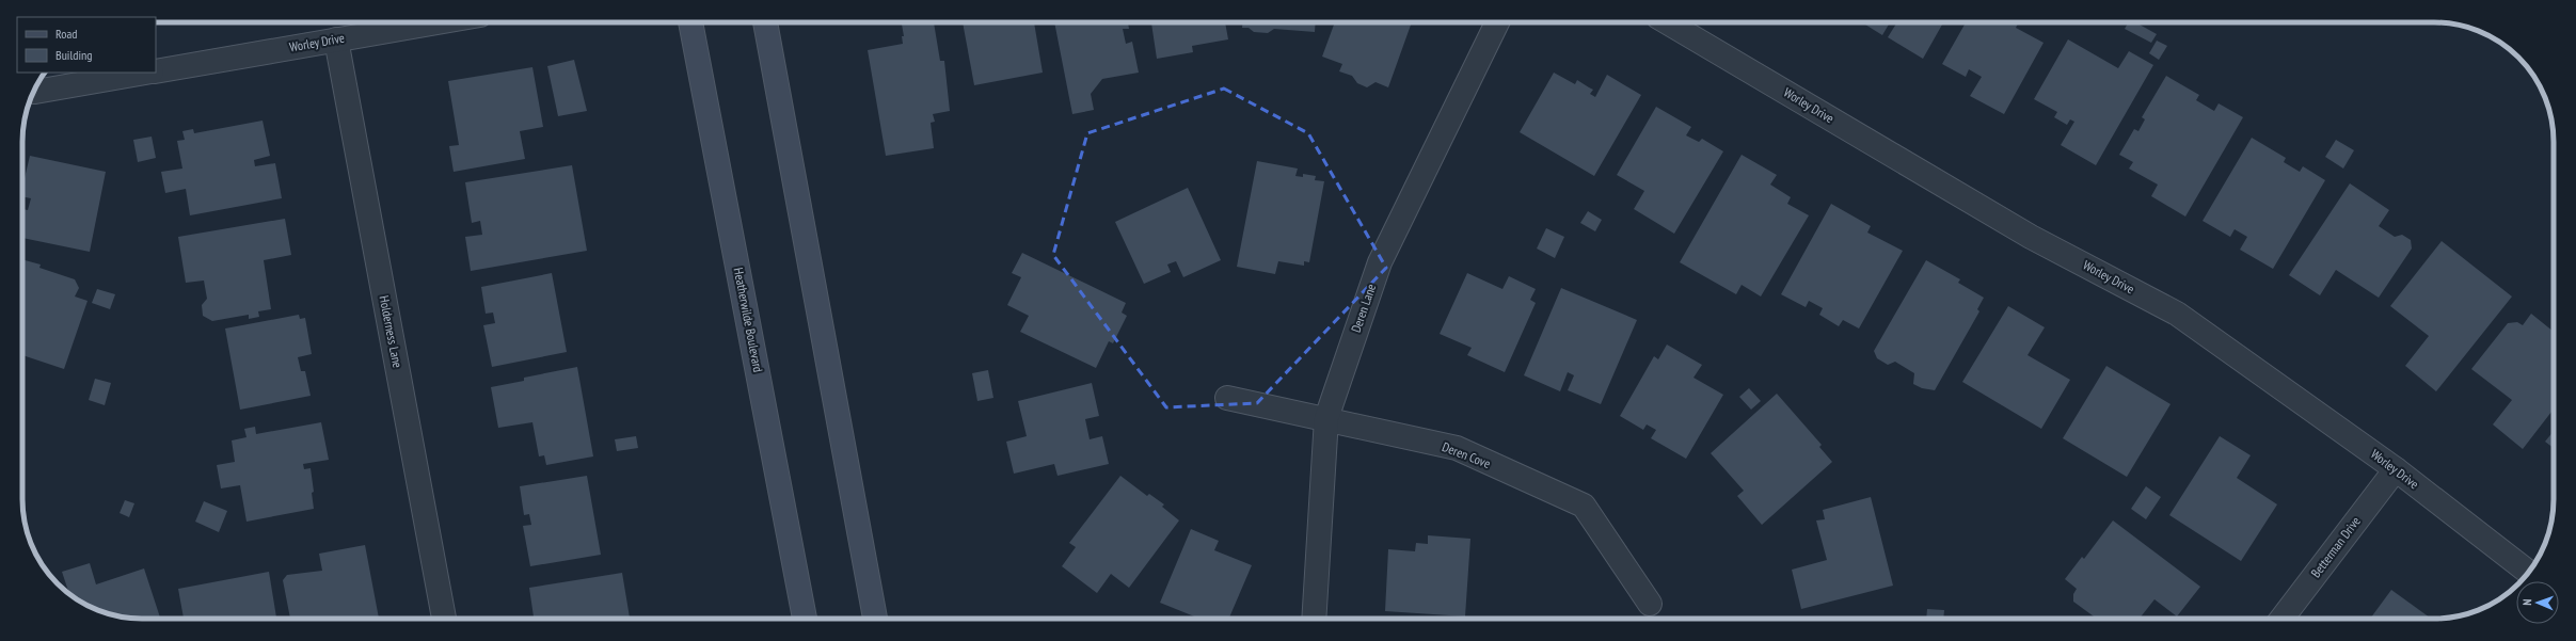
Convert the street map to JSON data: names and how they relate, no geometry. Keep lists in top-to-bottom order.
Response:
{
  "streets": {
    "main road": ["Heatherwilde Boulevard"],
    "street": [
      "Worley Drive",
      "Deren Lane",
      "Holderness Lane",
      "Deren Cove",
      "Betterman Drive"
    ]
  },
  "crossings": [
    ["Worley Drive", "Holderness Lane"],
    ["Worley Drive", "Betterman Drive"],
    ["Deren Lane", "Deren Cove"]
  ],
  "legend": ["Road", "Building"],
  "north": "left"
}
